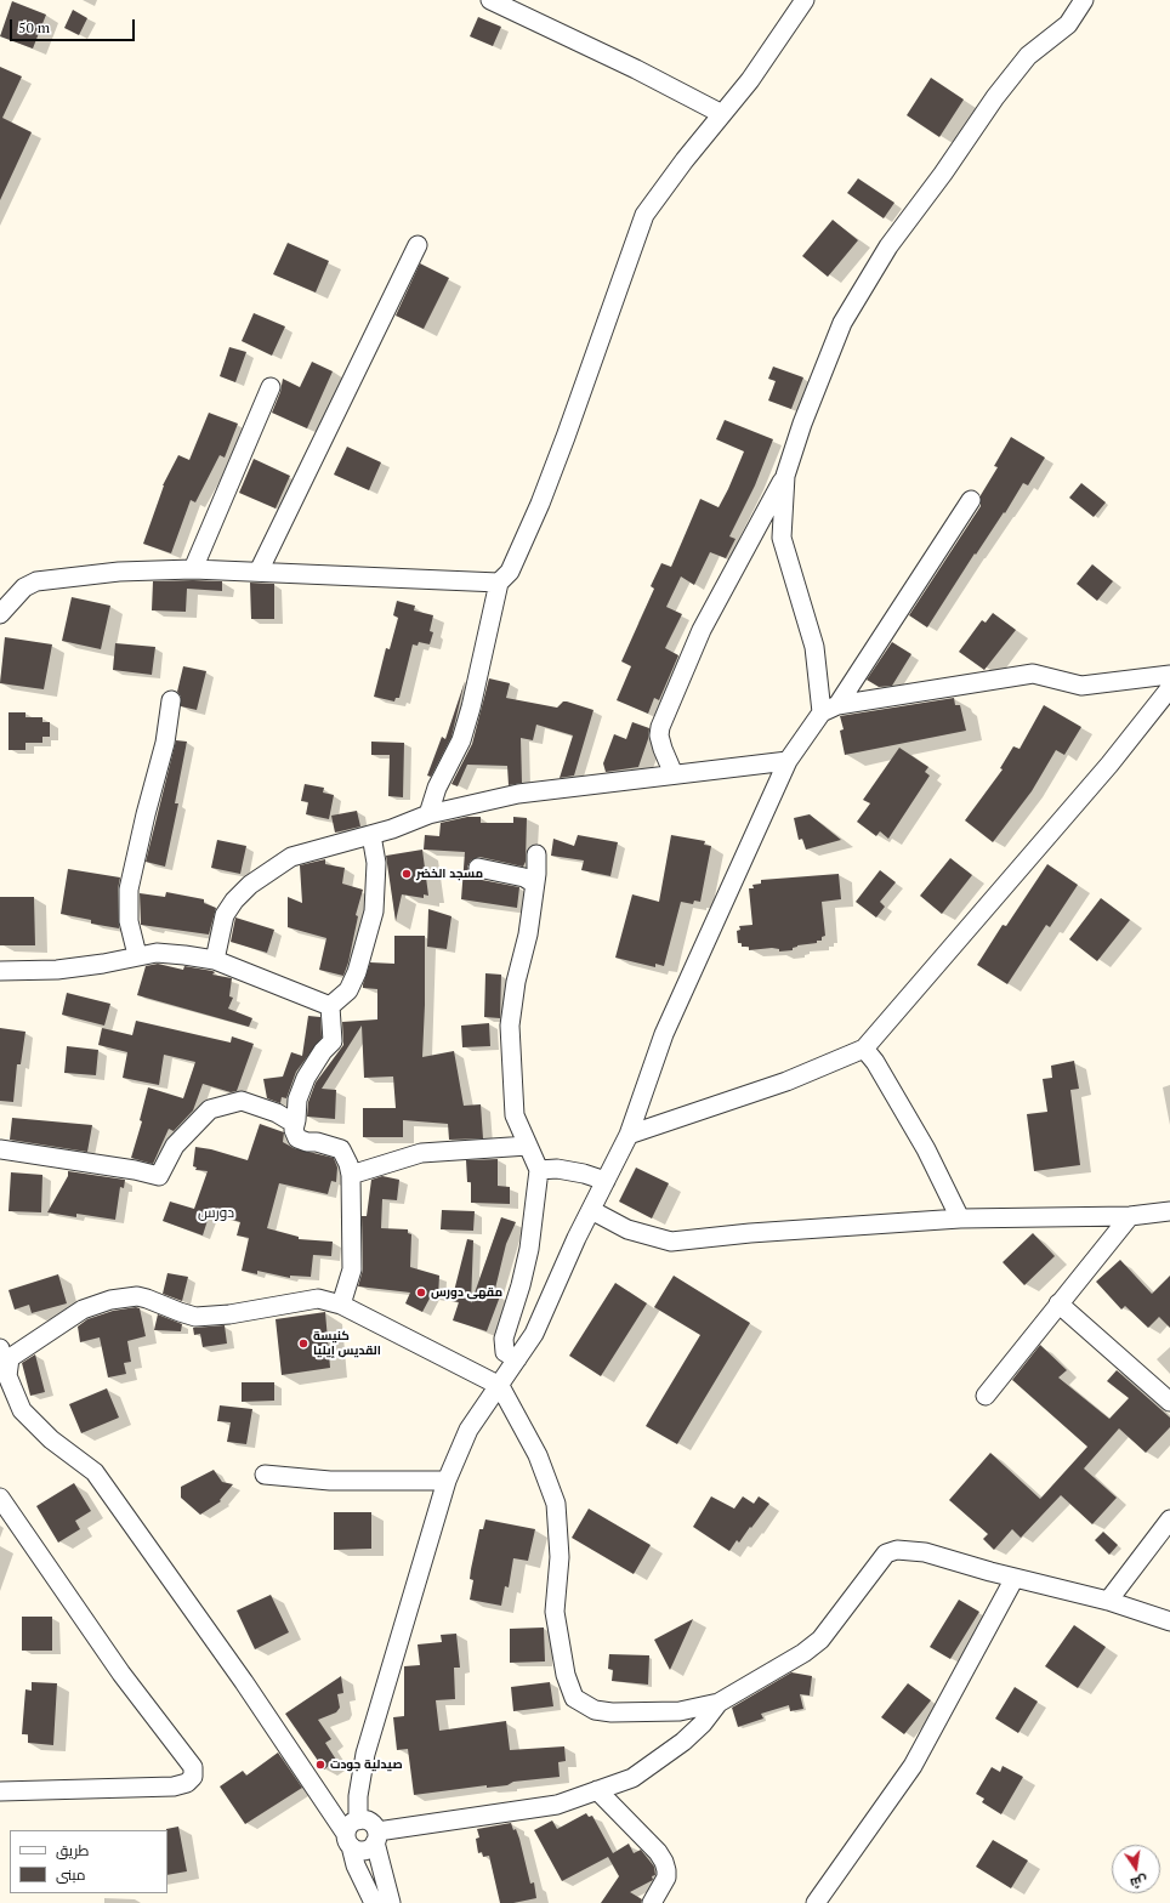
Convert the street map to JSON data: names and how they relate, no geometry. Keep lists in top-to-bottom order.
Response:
{
  "districts": ["دورس"],
  "places": [
    "مسجد الخضر",
    "مقهى دورس",
    "كنيسة القديس إيليا",
    "صيدلية جودت"
  ],
  "legend": ["طريق", "مبنى"],
  "scale_bar": "50 m",
  "north": "bottom"
}
